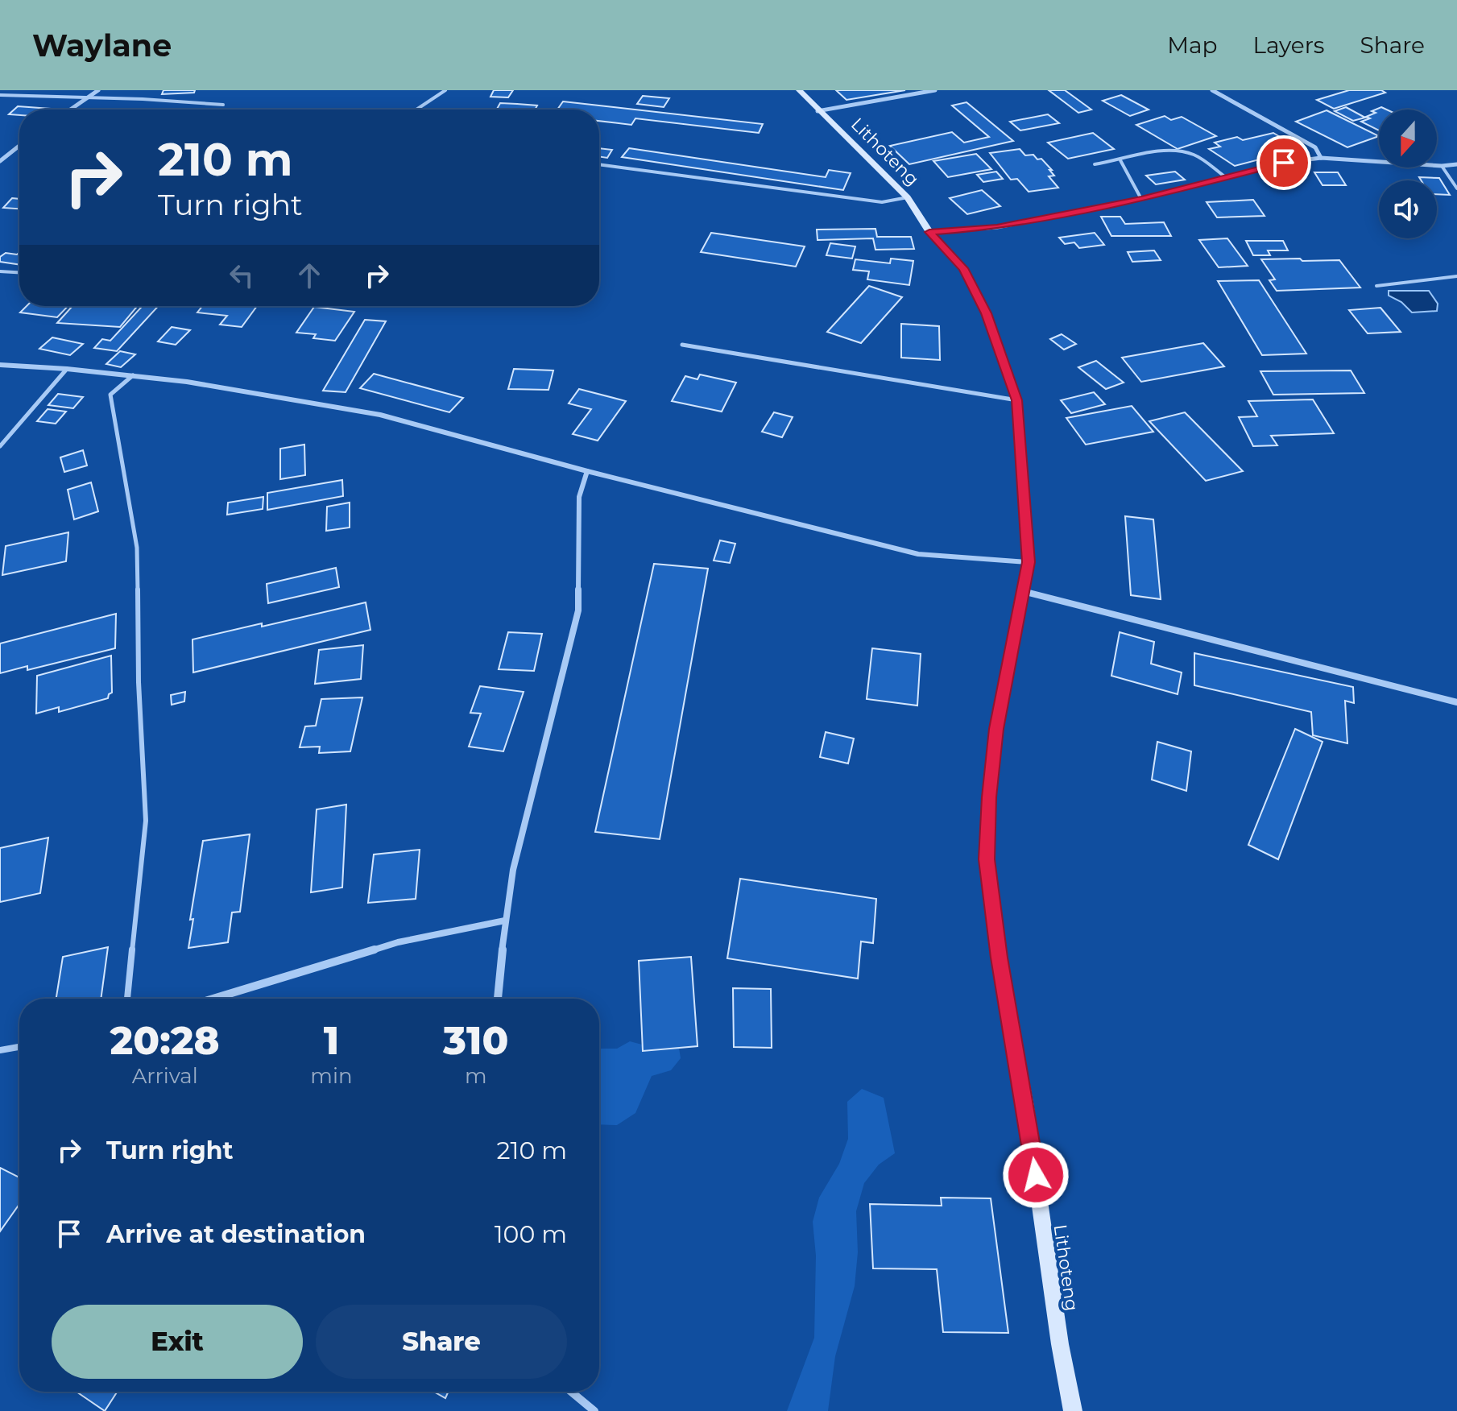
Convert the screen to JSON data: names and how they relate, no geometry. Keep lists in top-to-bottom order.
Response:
{
  "streets": {
    "main road": ["Lithoteng"]
  },
  "north": "bottom",
  "page": {
    "header": "Waylane",
    "nav": ["Map", "Layers", "Share"],
    "turn": ["210 m", "Turn right"],
    "eta": [
      "20:28",
      "Arrival",
      "1",
      "min",
      "310",
      "m"
    ],
    "list": [
      {
        "name": "Turn right",
        "value": "210 m"
      },
      {
        "name": "Arrive at destination",
        "value": "100 m"
      }
    ],
    "buttons": ["Exit", "Share"]
  }
}
